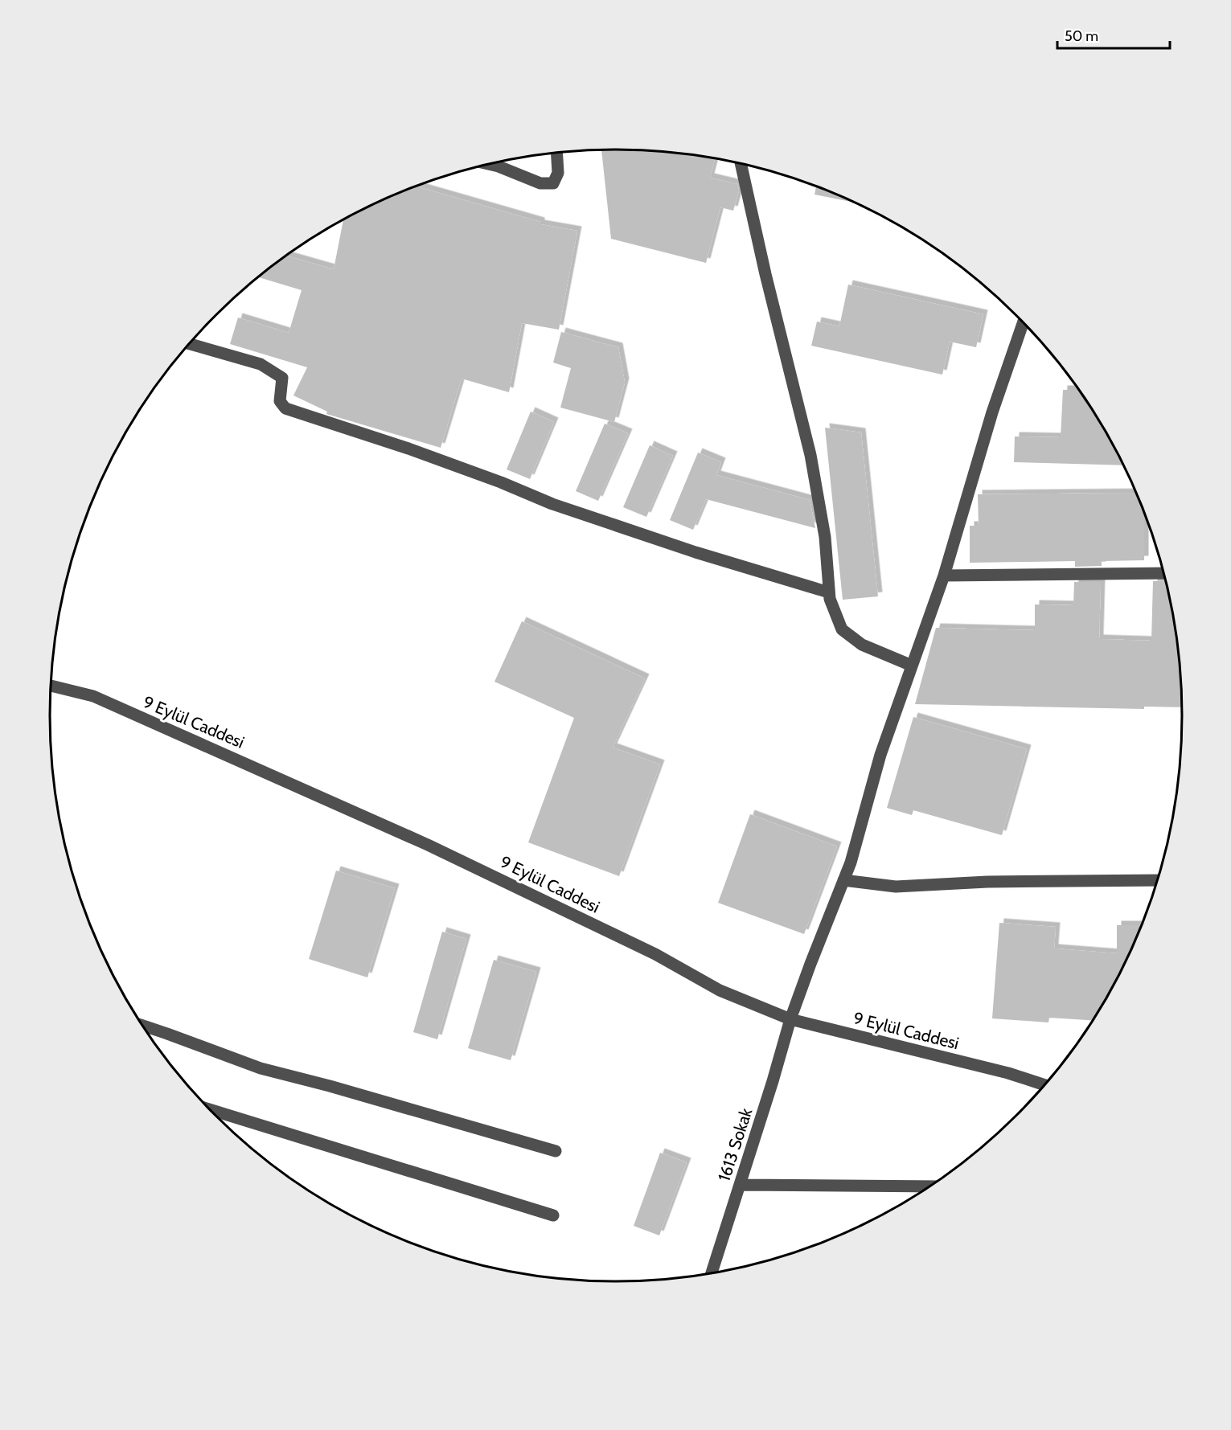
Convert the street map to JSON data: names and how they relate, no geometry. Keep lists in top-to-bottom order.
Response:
{
  "streets": {
    "street": ["9 Eylül Caddesi", "1613 Sokak"]
  },
  "crossings": [
    ["9 Eylül Caddesi", "1613 Sokak"]
  ],
  "scale_bar": "50 m"
}
